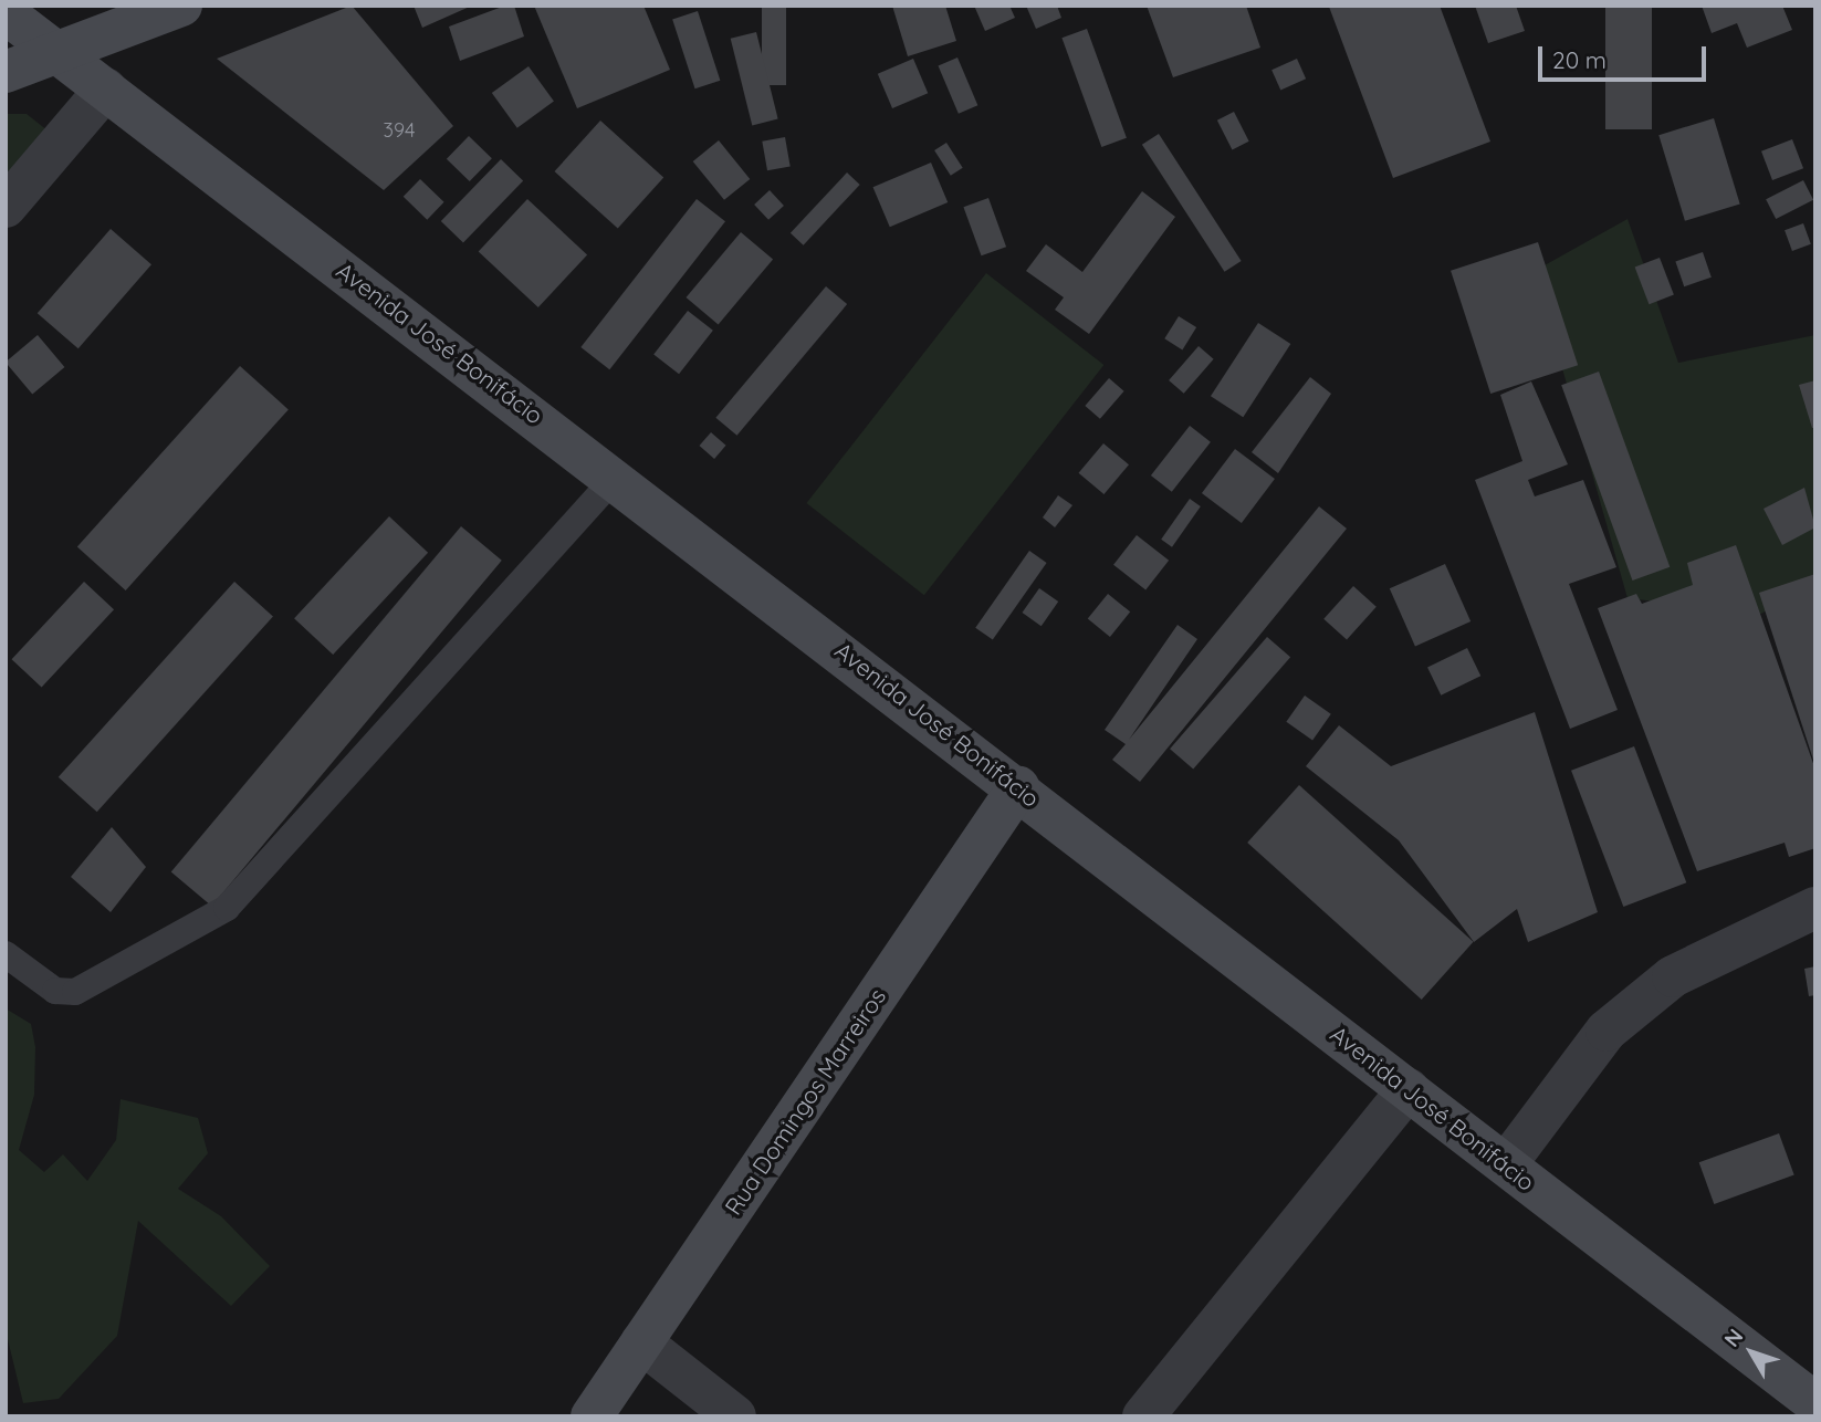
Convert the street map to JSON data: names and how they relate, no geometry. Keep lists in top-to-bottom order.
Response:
{
  "streets": {
    "main road": ["Avenida José Bonifácio", "Rua Domingos Marreiros"]
  },
  "crossings": [
    ["Avenida José Bonifácio", "Rua Domingos Marreiros"]
  ],
  "house_numbers": ["394"],
  "scale_bar": "20 m",
  "north": "top left"
}
